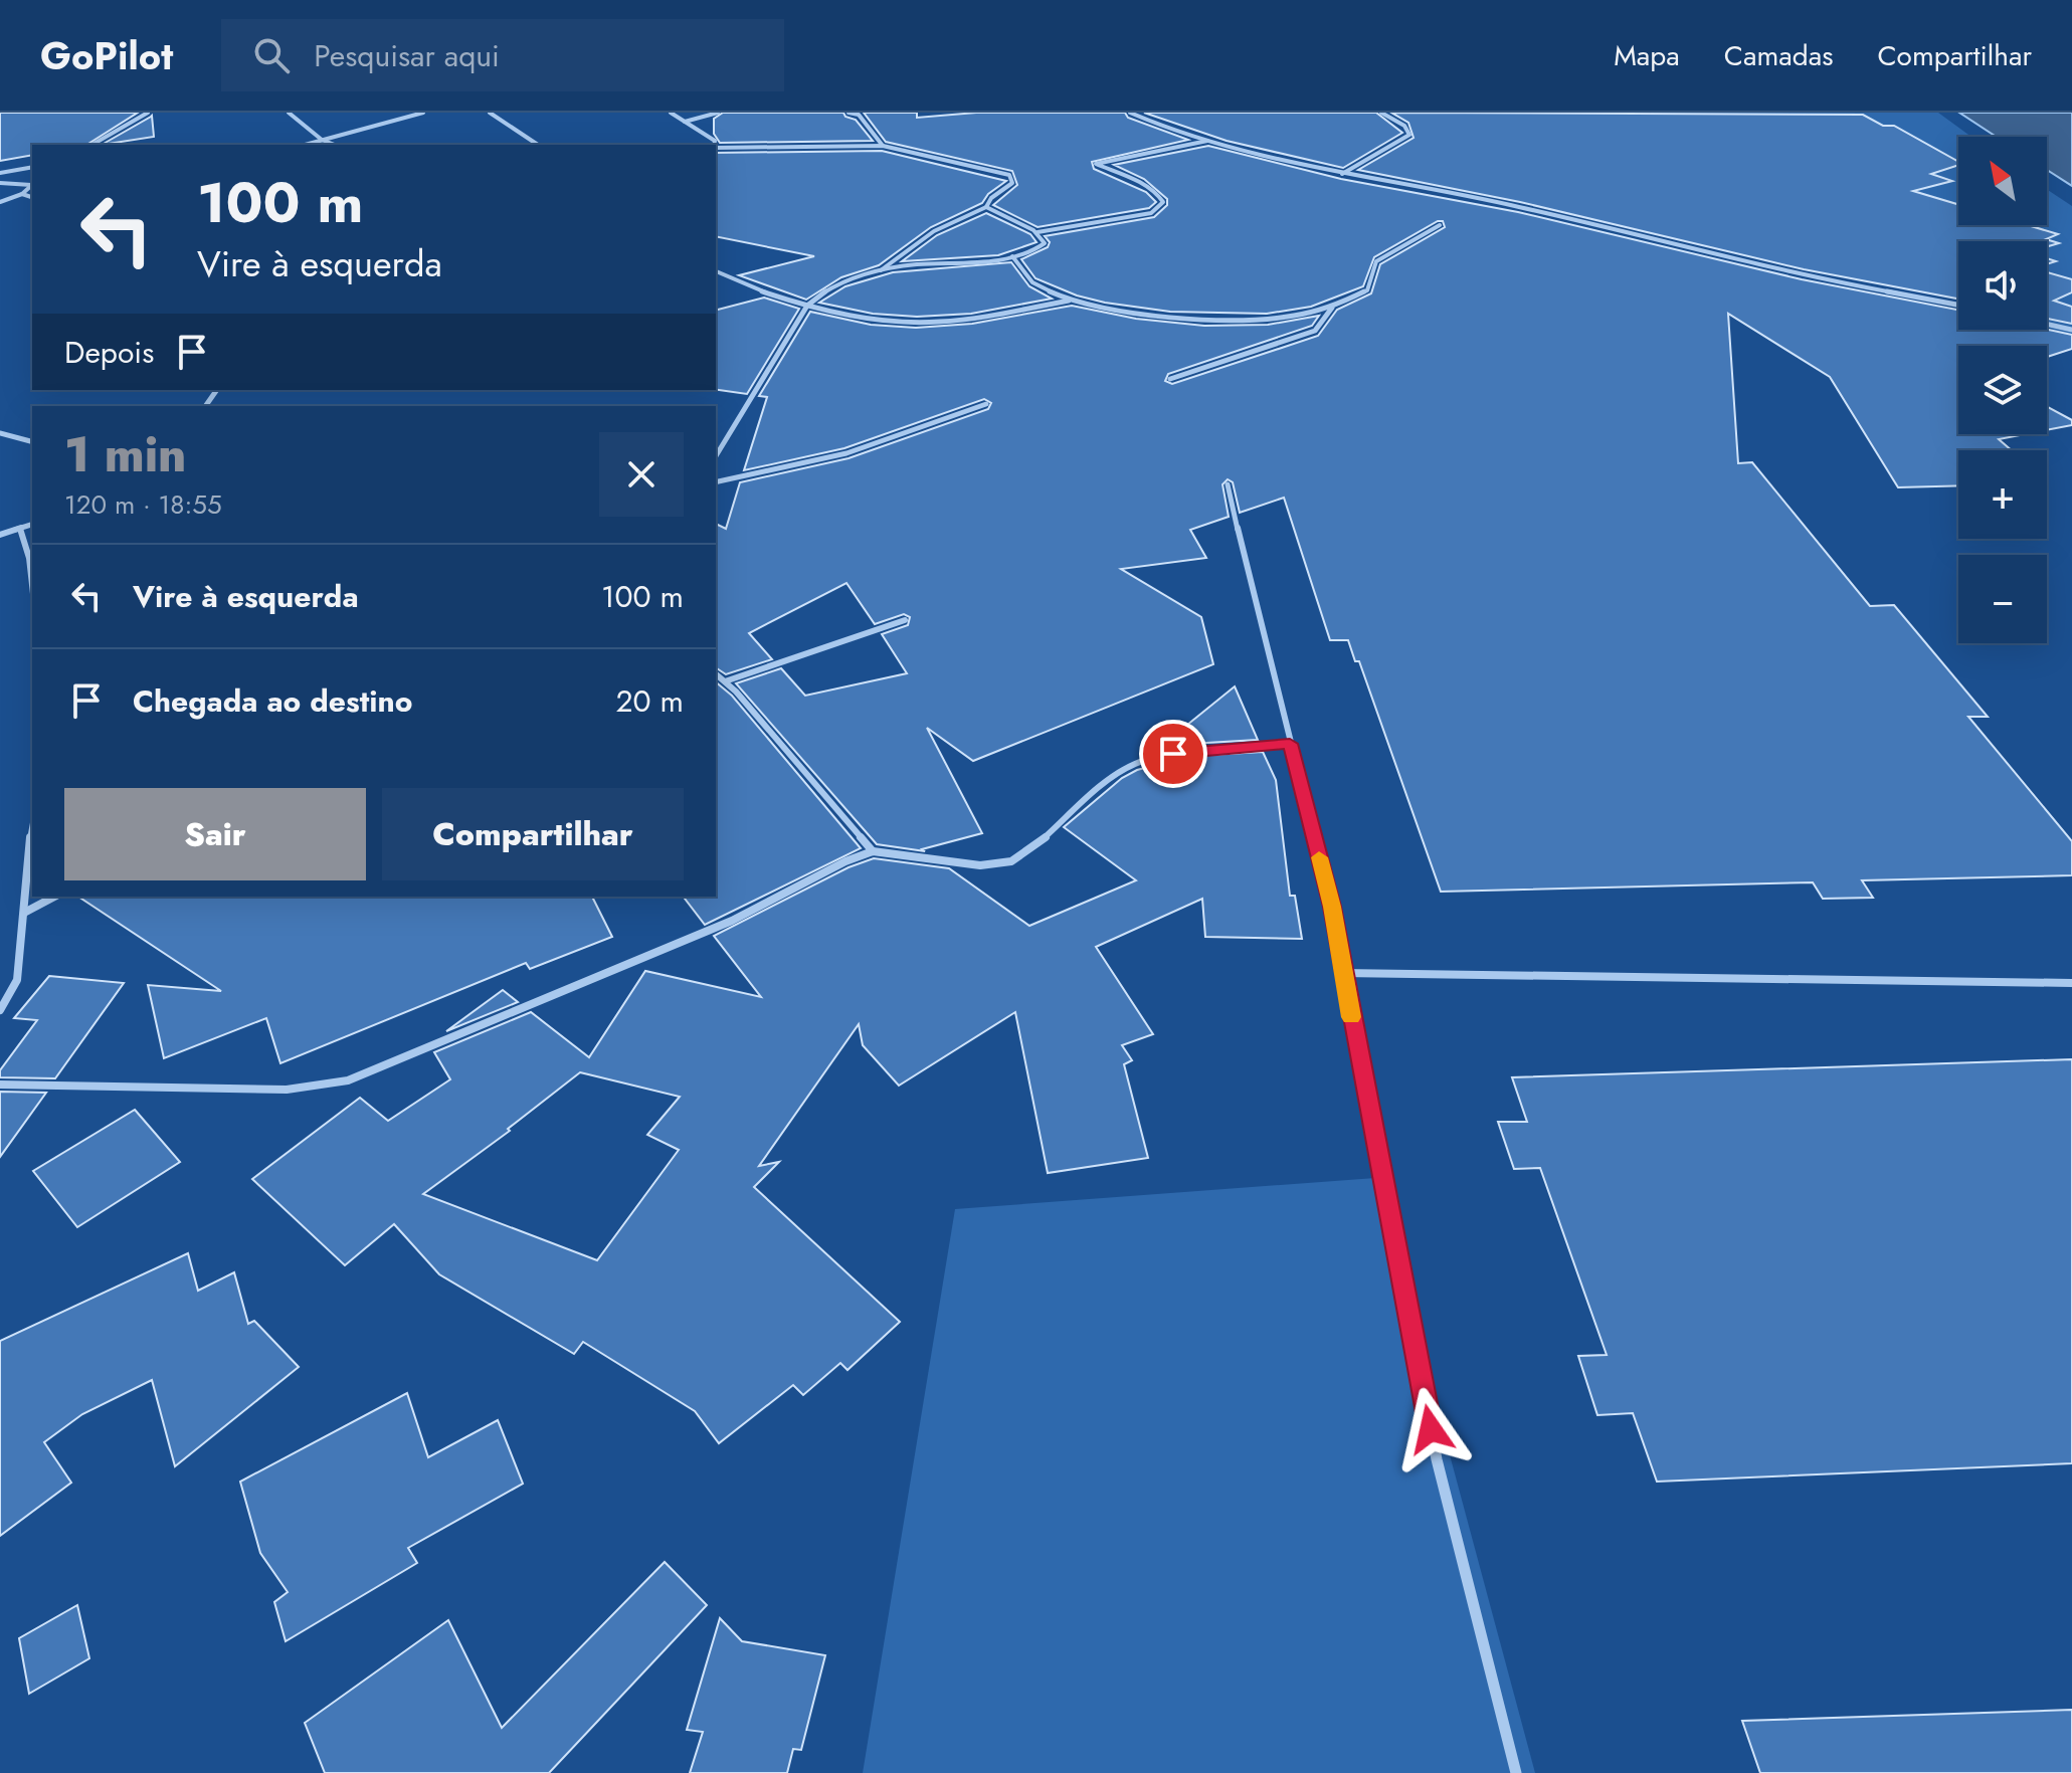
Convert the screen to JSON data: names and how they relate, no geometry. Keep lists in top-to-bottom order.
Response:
{
  "north": "top left",
  "page": {
    "header": "GoPilot",
    "search": "Pesquisar aqui",
    "nav": ["Mapa", "Camadas", "Compartilhar"],
    "map_buttons": ["+", "−"],
    "turn": ["100 m", "Vire à esquerda"],
    "then": "Depois",
    "heading": ["1 min", "120 m · 18:55"],
    "list": [
      {
        "name": "Vire à esquerda",
        "value": "100 m"
      },
      {
        "name": "Chegada ao destino",
        "value": "20 m"
      }
    ],
    "buttons": ["Sair", "Compartilhar"]
  }
}
